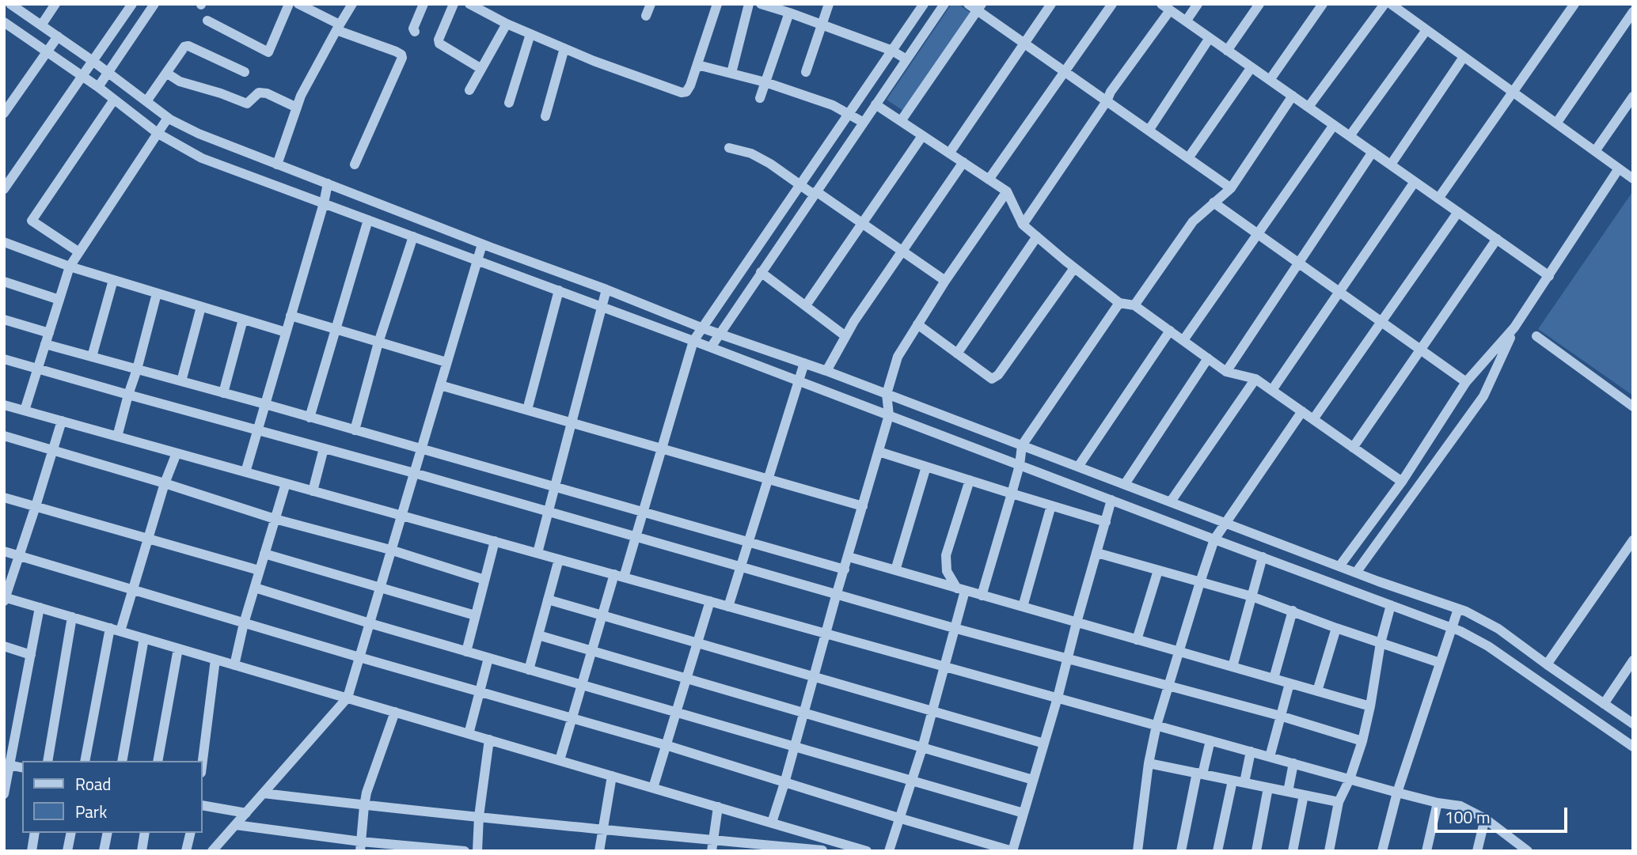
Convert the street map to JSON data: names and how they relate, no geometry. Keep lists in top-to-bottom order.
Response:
{
  "legend": ["Road", "Park"],
  "scale_bar": "100 m"
}
